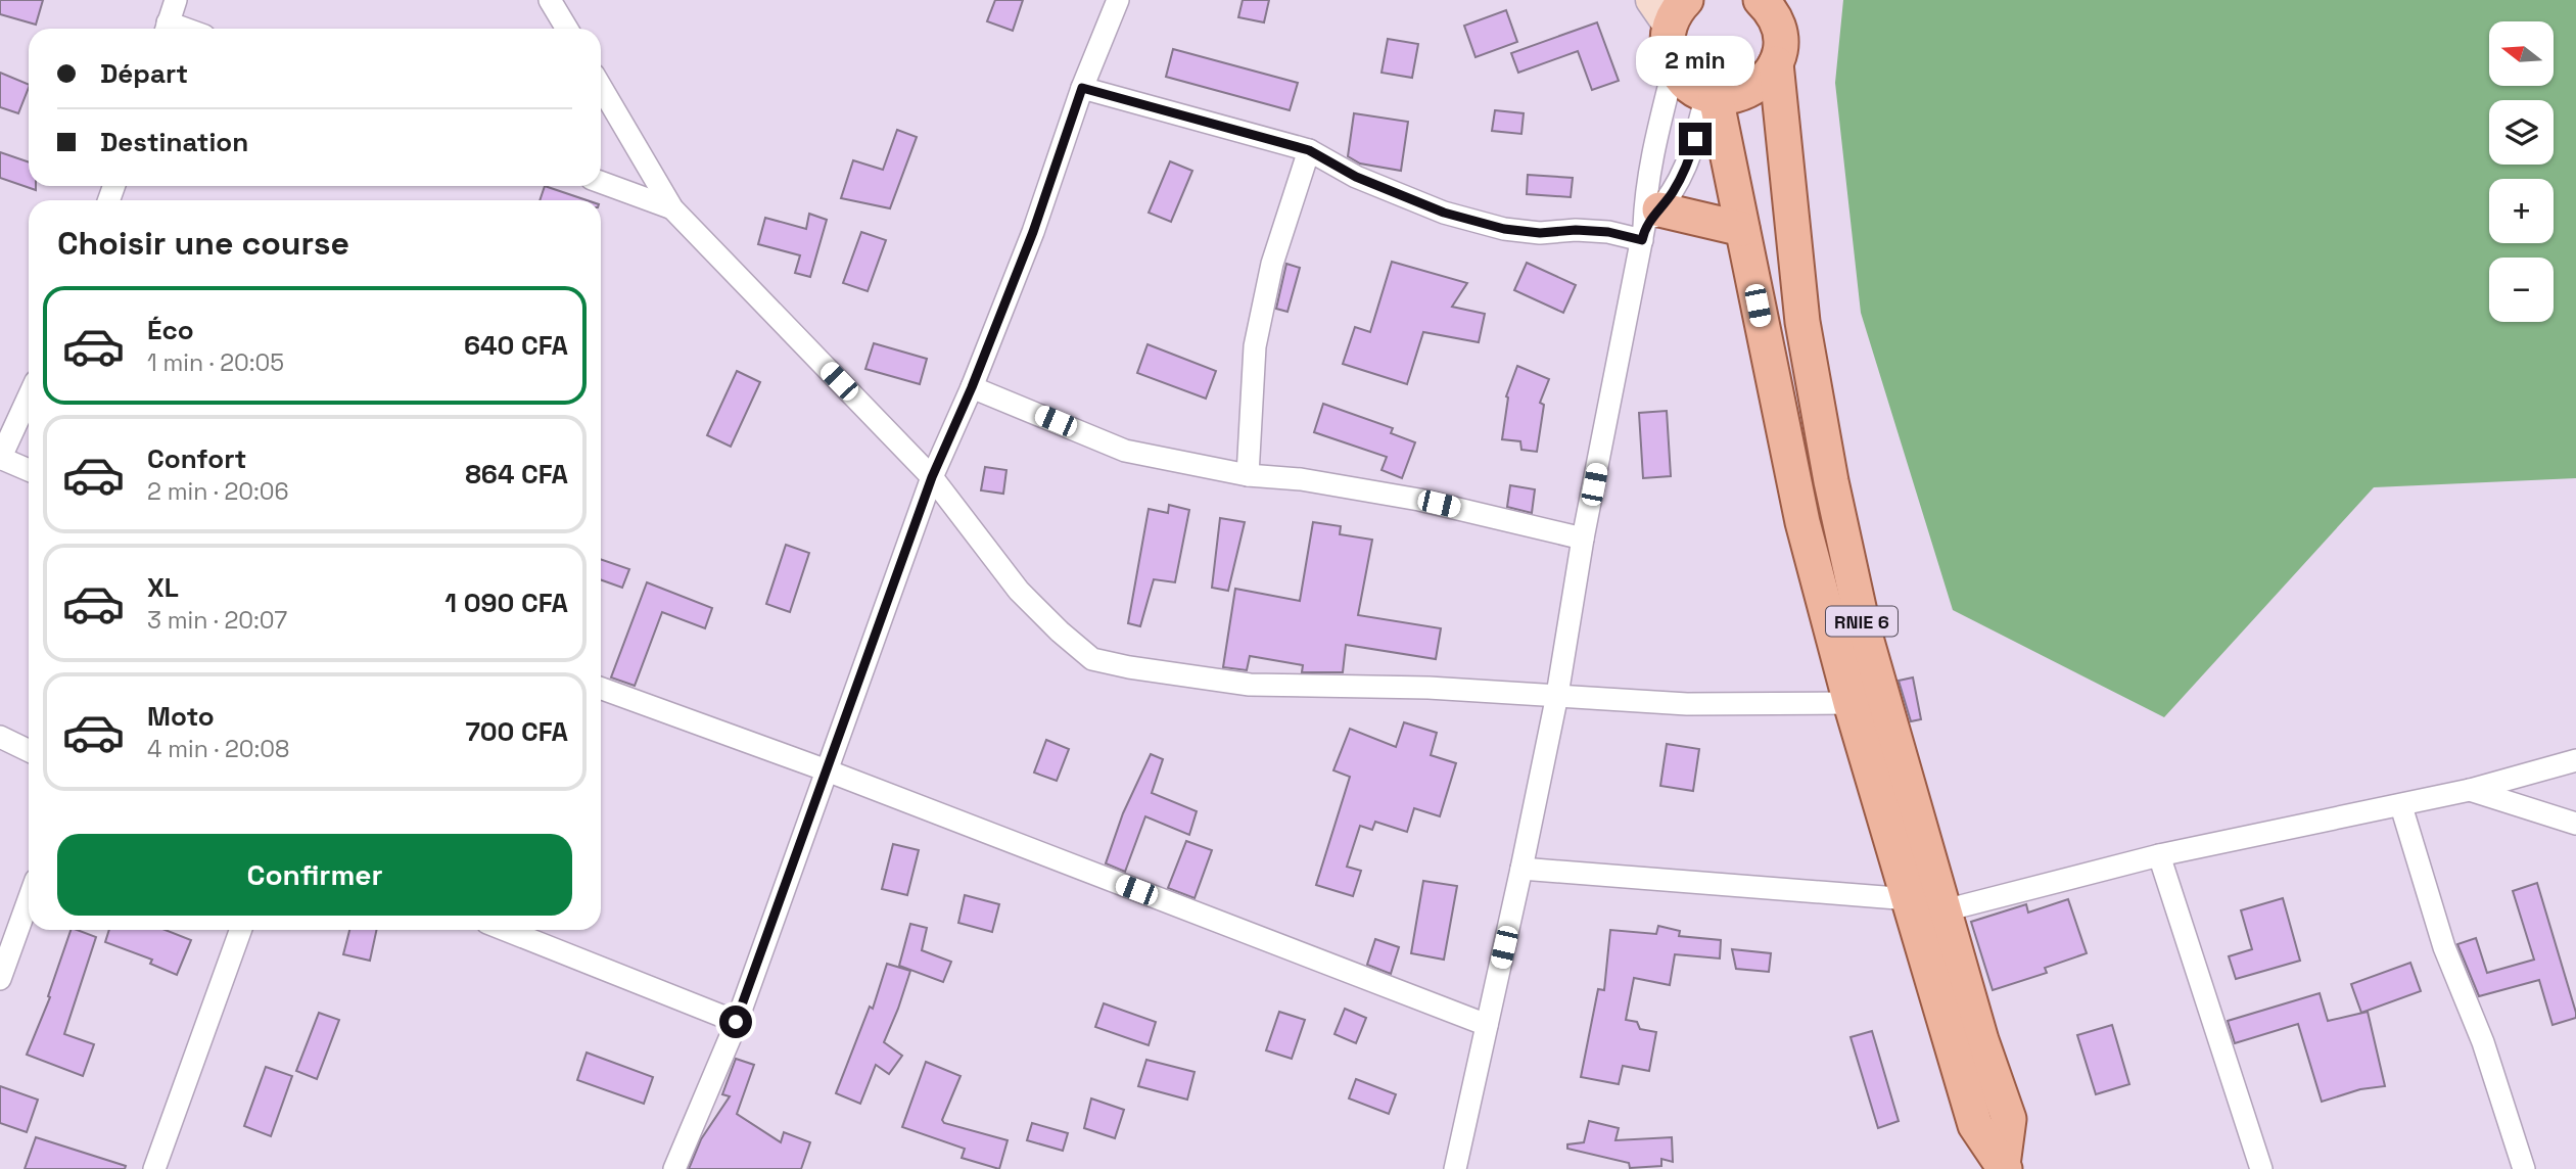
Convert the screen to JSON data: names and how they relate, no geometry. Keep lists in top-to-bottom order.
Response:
{
  "streets": {
    "main road": ["RNIE 6"]
  },
  "north": "left",
  "page": {
    "map_buttons": ["+", "−"],
    "banner": ["Départ", "Destination"],
    "bubble": "2 min",
    "heading": "Choisir une course",
    "list": [
      {
        "name": "Éco",
        "note": "1 min · 20:05",
        "value": "640 CFA"
      },
      {
        "name": "Confort",
        "note": "2 min · 20:06",
        "value": "864 CFA"
      },
      {
        "name": "XL",
        "note": "3 min · 20:07",
        "value": "1 090 CFA"
      },
      {
        "name": "Moto",
        "note": "4 min · 20:08",
        "value": "700 CFA"
      }
    ],
    "buttons": "Confirmer"
  }
}
